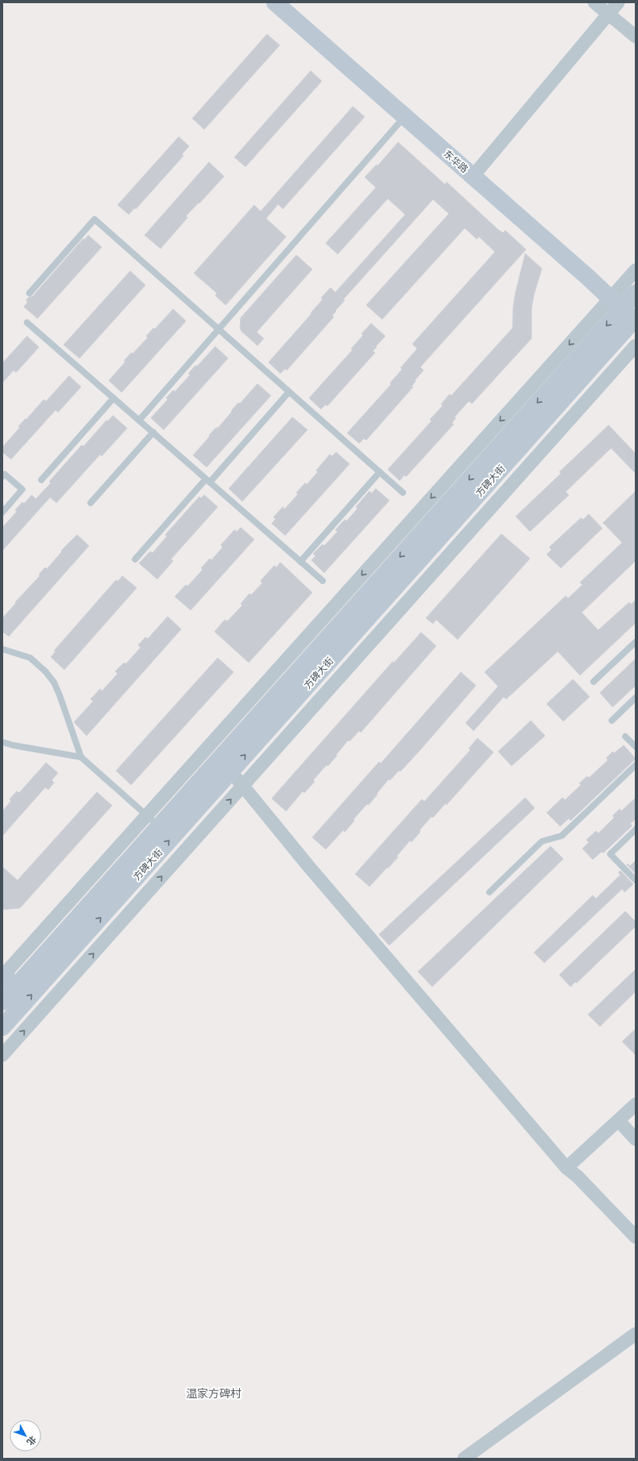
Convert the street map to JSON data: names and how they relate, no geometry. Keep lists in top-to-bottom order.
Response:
{
  "streets": {
    "main road": ["东华路", "方碑大街"]
  },
  "crossings": [
    ["东华路", "方碑大街"]
  ],
  "districts": ["温家方碑村"],
  "north": "bottom right"
}
